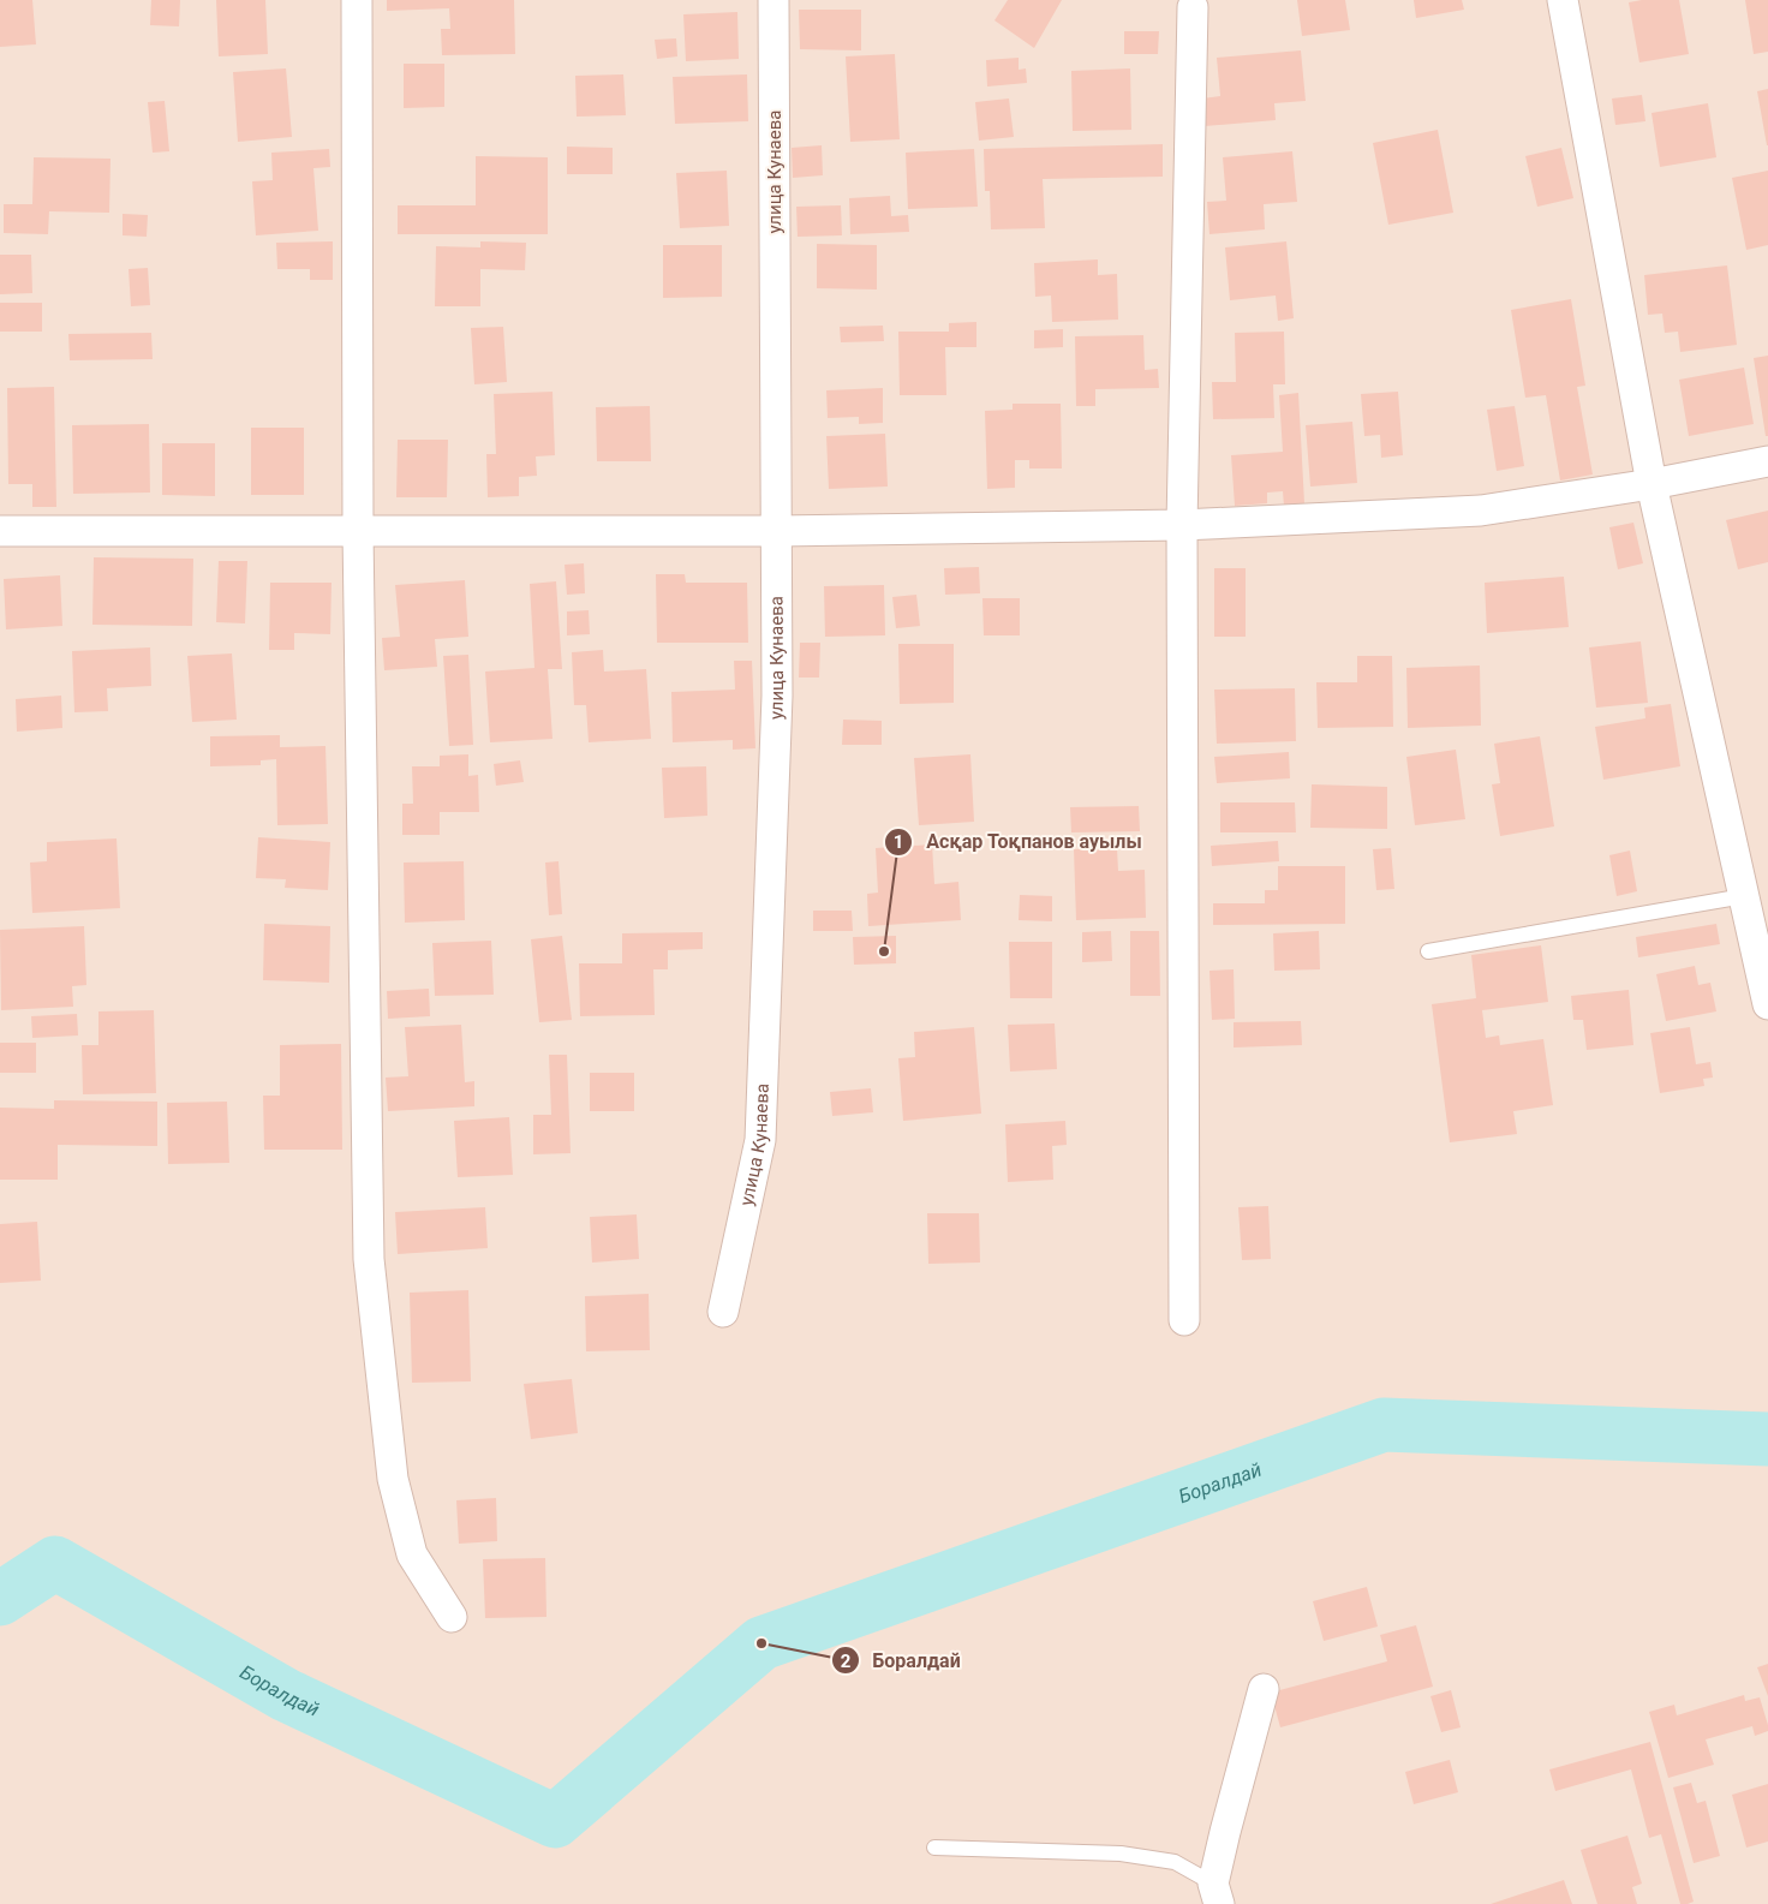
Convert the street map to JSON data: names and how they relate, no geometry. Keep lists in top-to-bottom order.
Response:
{
  "streets": {
    "street": ["улица Кунаева"]
  },
  "water": ["Боралдай"],
  "places": ["Асқар Тоқпанов ауылы", "Боралдай"]
}
